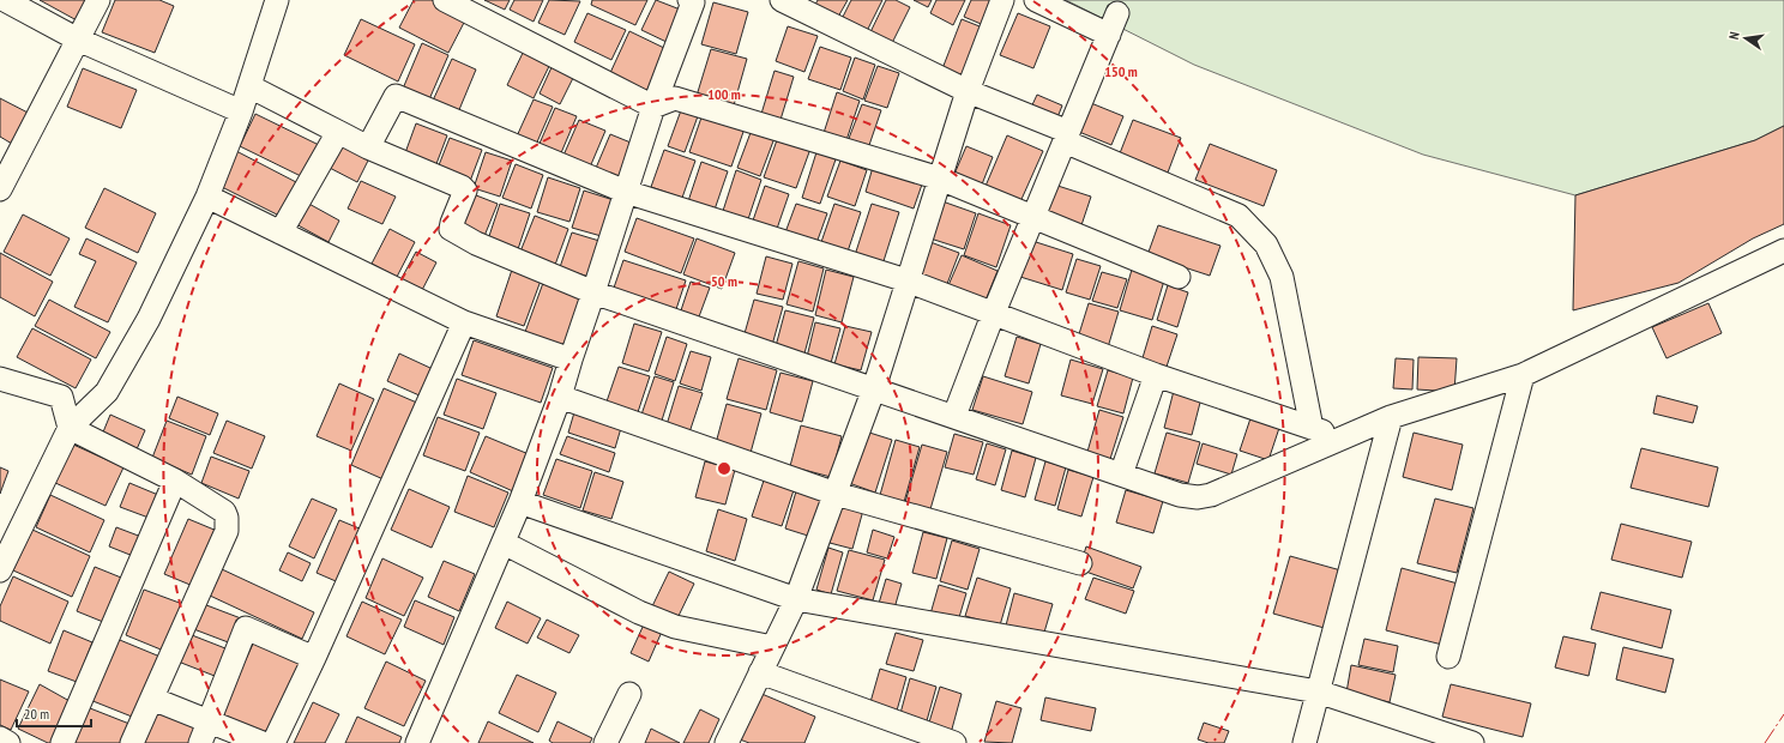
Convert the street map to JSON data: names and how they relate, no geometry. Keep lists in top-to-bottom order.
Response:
{
  "scale_bar": "20 m",
  "north": "left",
  "rings": ["150 m", "100 m", "50 m"]
}
